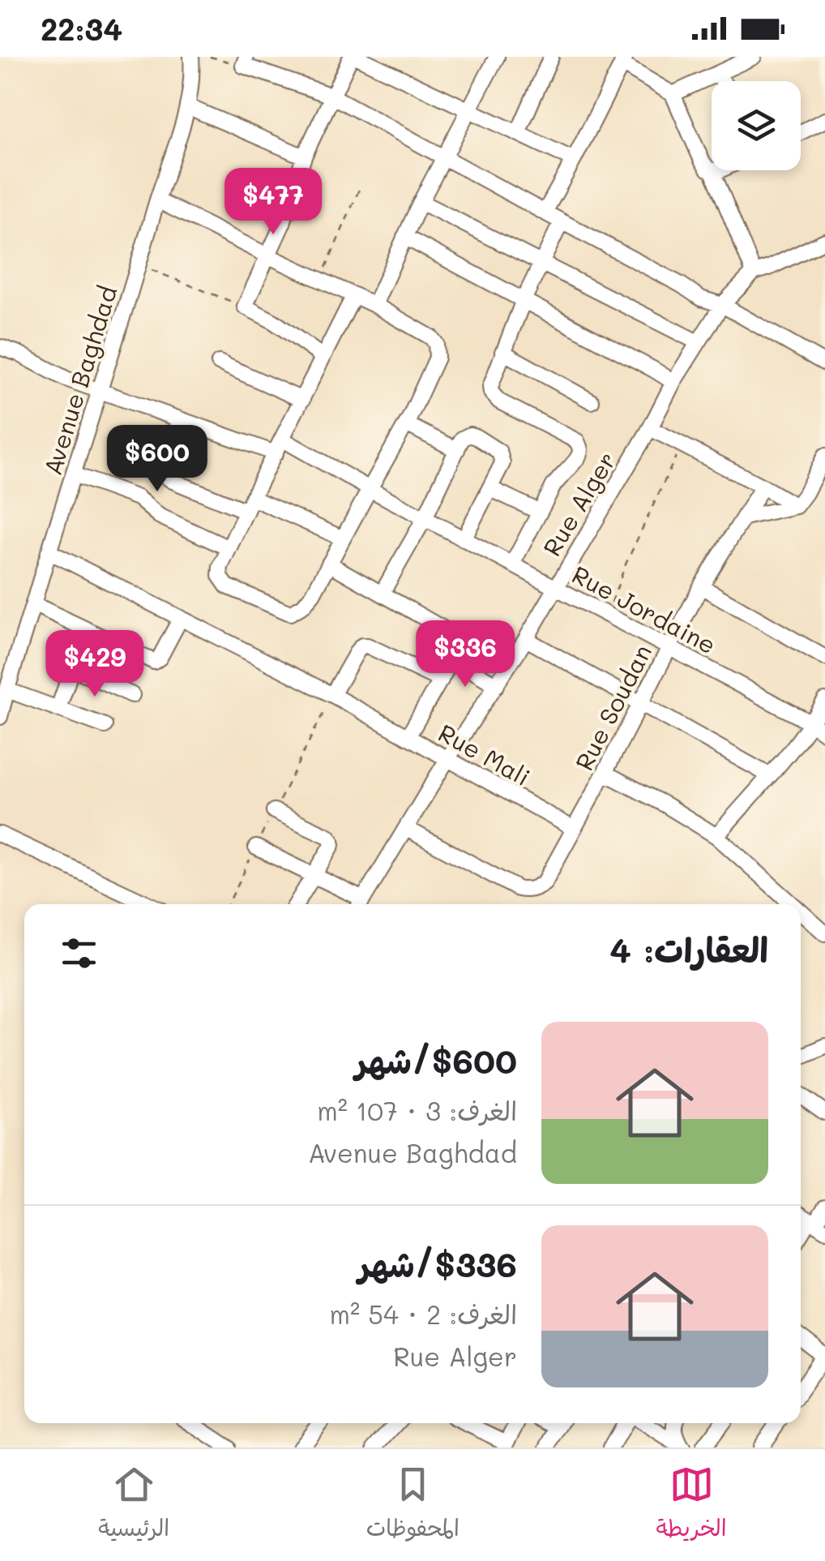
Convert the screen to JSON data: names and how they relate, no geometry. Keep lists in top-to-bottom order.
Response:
{
  "streets": {
    "street": [
      "Avenue Baghdad",
      "Rue Alger",
      "Rue Jordaine",
      "Rue Soudan",
      "Rue Mali"
    ]
  },
  "crossings": [
    ["Avenue Baghdad", "Rue Jordaine"],
    ["Avenue Baghdad", "Rue Mali"],
    ["Rue Alger", "Rue Jordaine"],
    ["Rue Alger", "Rue Soudan"],
    ["Rue Alger", "Rue Mali"],
    ["Rue Jordaine", "Rue Soudan"],
    ["Rue Soudan", "Rue Mali"]
  ],
  "page": {
    "status": "22:34",
    "price": [
      "$477",
      "$600",
      "$336",
      "$429"
    ],
    "heading": "العقارات: 4",
    "list": [
      {
        "name": "$600/شهر",
        "note": "الغرف: 3 · 107 m² · Avenue Baghdad"
      },
      {
        "name": "$336/شهر",
        "note": "الغرف: 2 · 54 m² · Rue Alger"
      }
    ],
    "tabs": ["الخريطة", "المحفوظات", "الرئيسية"]
  }
}
